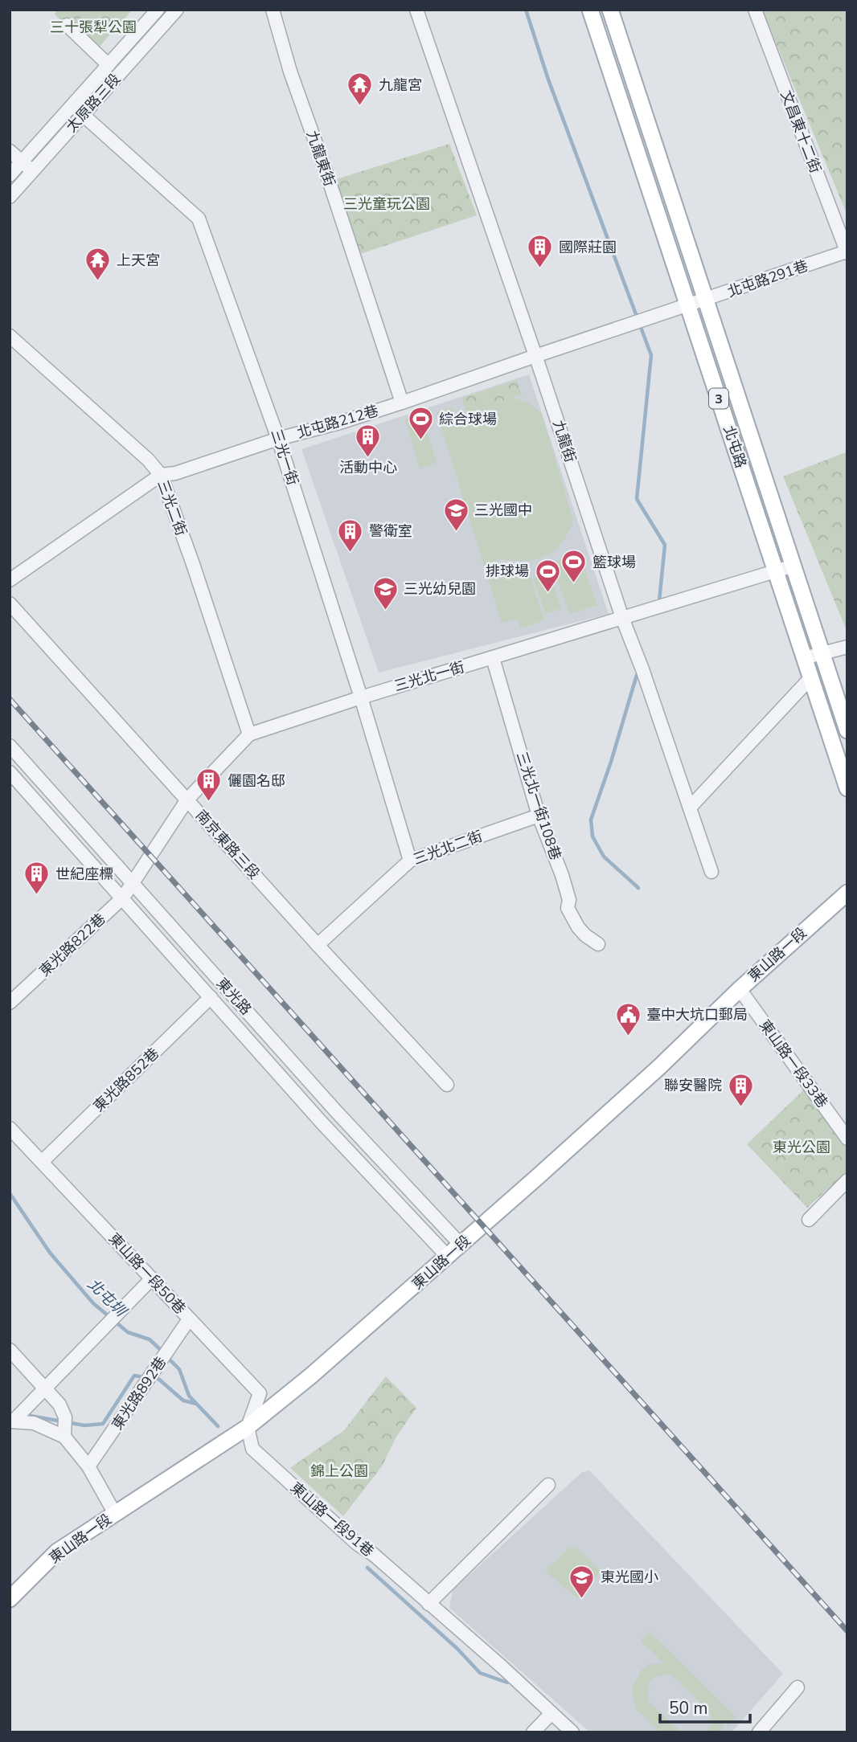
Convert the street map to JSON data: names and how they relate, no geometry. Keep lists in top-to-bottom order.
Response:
{
  "streets": {
    "main road": ["3", "北屯路", "東山路一段"],
    "street": [
      "太原路三段",
      "文昌東十二街",
      "九龍東街",
      "北屯路291巷",
      "北屯路212巷",
      "九龍街",
      "三光一街",
      "三光二街",
      "三光北一街",
      "三光北一街108巷",
      "南京東路三段",
      "三光北二街",
      "東光路822巷",
      "東光路",
      "東山路一段33巷",
      "東光路852巷",
      "東山路一段50巷",
      "東光路892巷",
      "東山路一段91巷"
    ]
  },
  "crossings": [
    ["太原路三段", "三光一街"],
    ["文昌東十二街", "北屯路291巷"],
    ["九龍東街", "北屯路212巷"],
    ["北屯路291巷", "北屯路212巷"],
    ["北屯路291巷", "北屯路"],
    ["北屯路212巷", "九龍街"],
    ["北屯路212巷", "北屯路"],
    ["北屯路212巷", "三光一街"],
    ["北屯路212巷", "三光二街"],
    ["九龍街", "三光北一街"],
    ["北屯路", "三光北一街"],
    ["三光一街", "三光北一街"],
    ["三光一街", "三光北二街"],
    ["三光二街", "三光北一街"],
    ["三光北一街", "三光北一街108巷"],
    ["三光北一街", "南京東路三段"],
    ["三光北一街", "東光路822巷"],
    ["三光北一街", "東光路"],
    ["三光北一街108巷", "三光北二街"],
    ["南京東路三段", "三光北二街"],
    ["東光路822巷", "東光路"],
    ["東山路一段", "東光路"],
    ["東山路一段", "東山路一段33巷"],
    ["東山路一段", "東山路一段50巷"],
    ["東山路一段", "東山路一段91巷"],
    ["東光路", "東光路852巷"],
    ["東光路852巷", "東山路一段50巷"],
    ["東山路一段50巷", "東光路892巷"],
    ["東山路一段50巷", "東山路一段91巷"]
  ],
  "water": ["北屯圳"],
  "parks": [
    "三十張犁公園",
    "三光童玩公園",
    "東光公園",
    "錦上公園"
  ],
  "places": {
    "temple": ["九龍宮", "上天宮"],
    "building": [
      "國際莊園",
      "活動中心",
      "警衛室",
      "儷園名邸",
      "世紀座標",
      "聯安醫院"
    ],
    "sports": ["綜合球場", "籃球場", "排球場"],
    "school or university": ["三光國中", "三光幼兒園", "東光國小"],
    "public building": ["臺中大坑口郵局"]
  },
  "scale_bar": "50 m"
}
